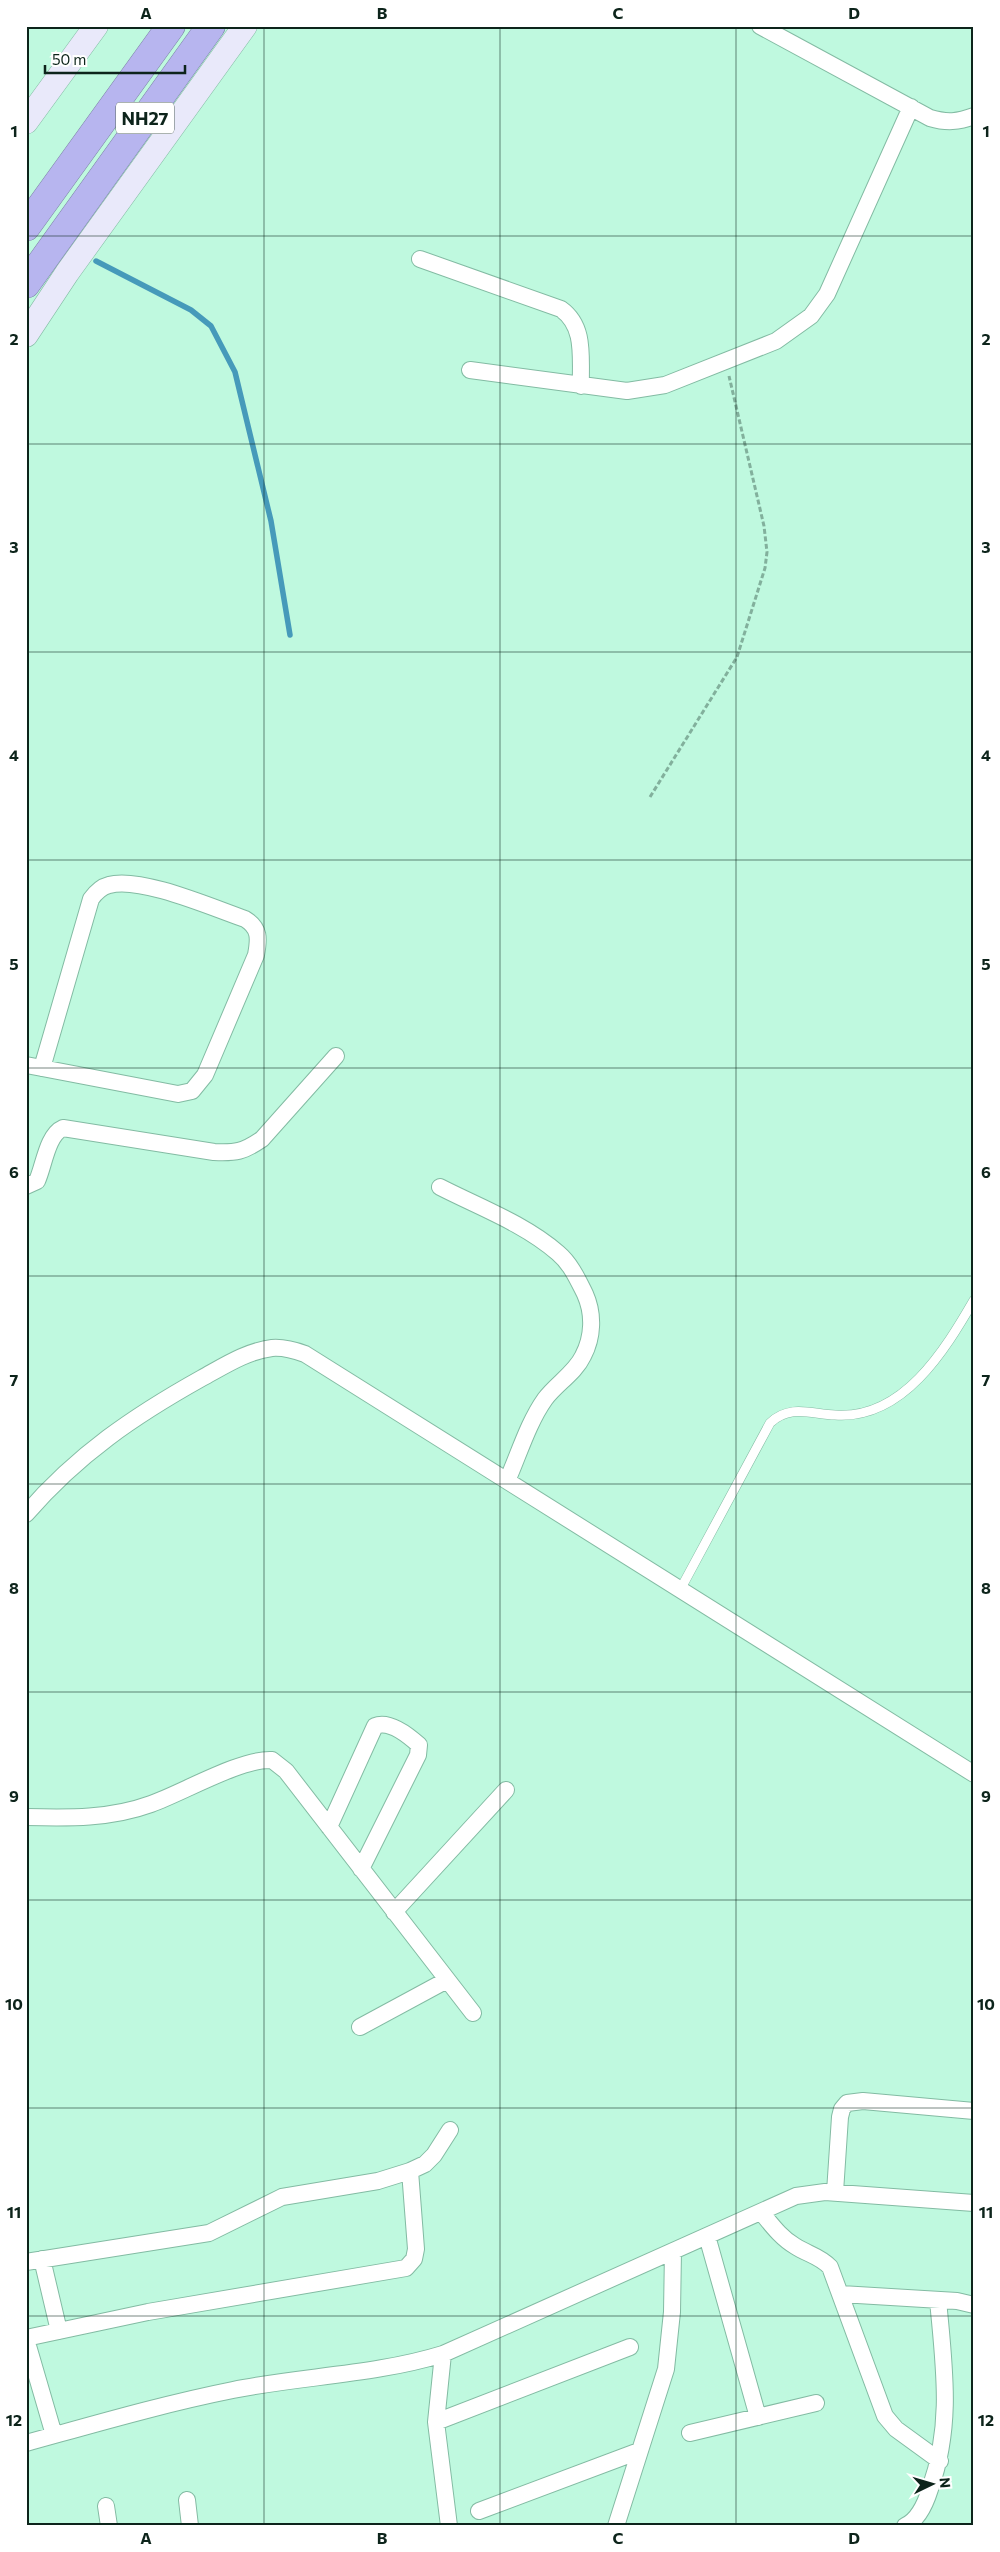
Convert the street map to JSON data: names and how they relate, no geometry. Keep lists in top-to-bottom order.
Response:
{
  "streets": {
    "highway": ["NH27"]
  },
  "scale_bar": "50 m",
  "north": "right",
  "grid": {
    "columns": [
      "A",
      "B",
      "C",
      "D"
    ],
    "rows": [
      "1",
      "2",
      "3",
      "4",
      "5",
      "6",
      "7",
      "8",
      "9",
      "10",
      "11",
      "12"
    ]
  }
}
